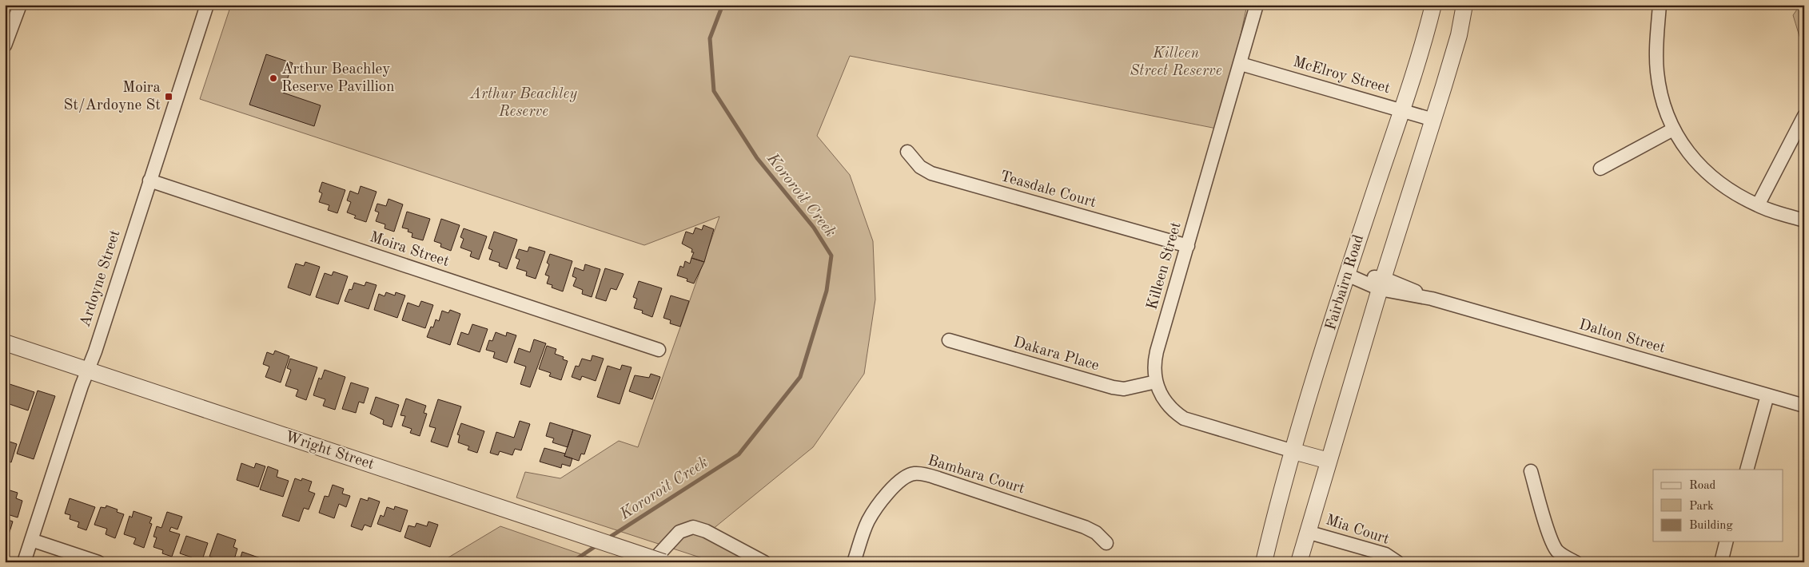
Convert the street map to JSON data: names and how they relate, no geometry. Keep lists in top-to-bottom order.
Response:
{
  "streets": {
    "street": [
      "McElroy Street",
      "Teasdale Court",
      "Moira Street",
      "Killeen Street",
      "Ardoyne Street",
      "Fairbairn Road",
      "Dalton Street",
      "Dakara Place",
      "Wright Street",
      "Bambara Court",
      "Mia Court"
    ]
  },
  "crossings": [
    ["McElroy Street", "Killeen Street"],
    ["McElroy Street", "Fairbairn Road"],
    ["Teasdale Court", "Killeen Street"],
    ["Moira Street", "Ardoyne Street"],
    ["Killeen Street", "Fairbairn Road"],
    ["Killeen Street", "Dakara Place"],
    ["Ardoyne Street", "Wright Street"],
    ["Fairbairn Road", "Dalton Street"]
  ],
  "water": ["Kororoit Creek"],
  "parks": ["Killeen Street Reserve", "Arthur Beachley Reserve"],
  "places": {
    "other": ["Arthur Beachley Reserve Pavillion"],
    "transit": ["Moira St/Ardoyne St"]
  },
  "legend": ["Road", "Park", "Building"]
}
